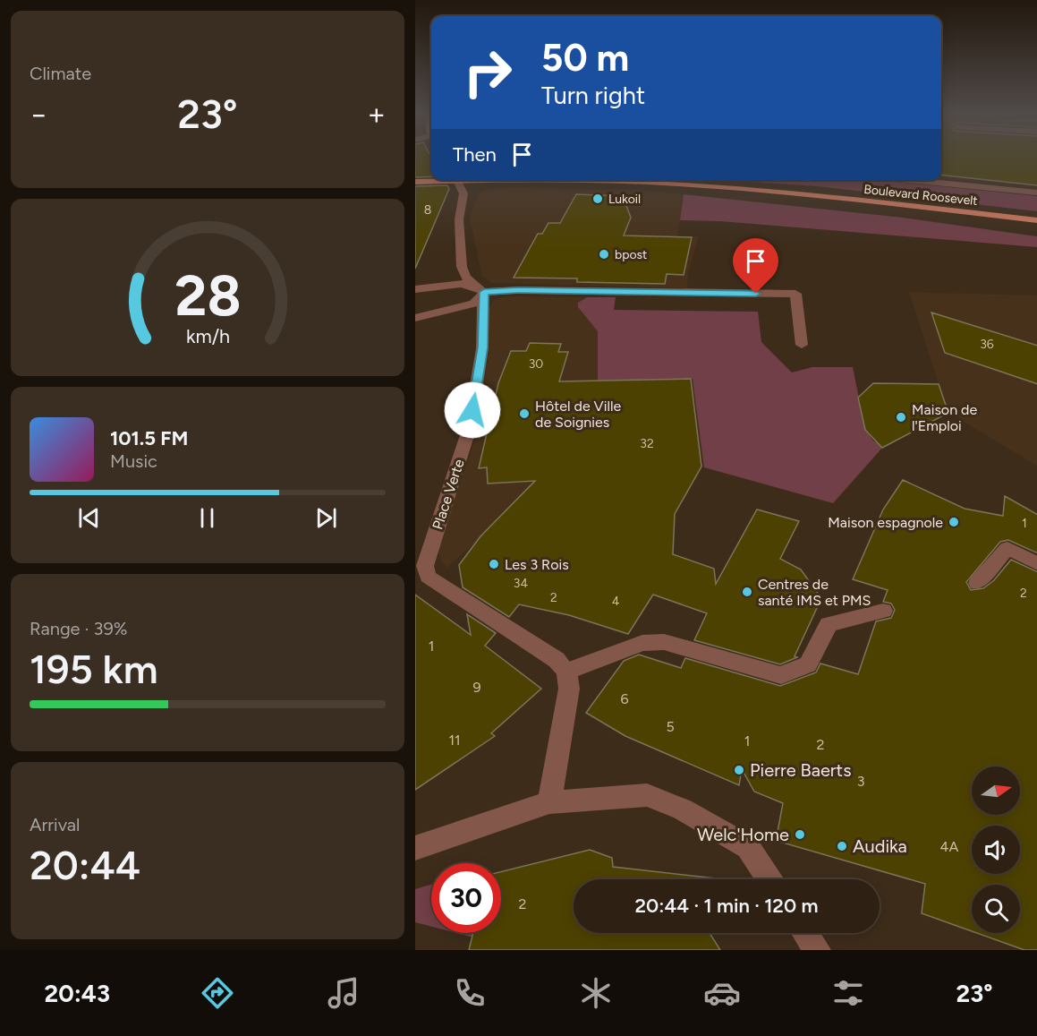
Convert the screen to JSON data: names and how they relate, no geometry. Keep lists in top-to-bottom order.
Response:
{
  "streets": {
    "main road": ["Boulevard Roosevelt"],
    "street": ["Place Verte"]
  },
  "places": [
    "Lukoil",
    "bpost",
    "Hôtel de Ville de Soignies",
    "Maison de l'Emploi",
    "Maison espagnole",
    "Les 3 Rois",
    "Centres de santé IMS et PMS",
    "Pierre Baerts",
    "Welc'Home",
    "Audika"
  ],
  "house_numbers": [
    "8",
    "36",
    "30",
    "32",
    "1",
    "34",
    "2",
    "2",
    "4",
    "1",
    "9",
    "6",
    "5",
    "11",
    "1",
    "2",
    "3",
    "4A",
    "2"
  ],
  "north": "right",
  "page": {
    "tile": [
      "Climate",
      ["Range · 39%", "195 km"],
      ["Arrival", "20:44"]
    ],
    "turn": ["50 m", "Turn right"],
    "heat": ["−", "23°", "+"],
    "then": "Then",
    "song": ["101.5 FM", "Music"],
    "limit": "30",
    "trip": "20:44 · 1 min · 120 m",
    "tabs": ["20:43", "23°"],
    "gauge": ["28", "km/h"]
  }
}
